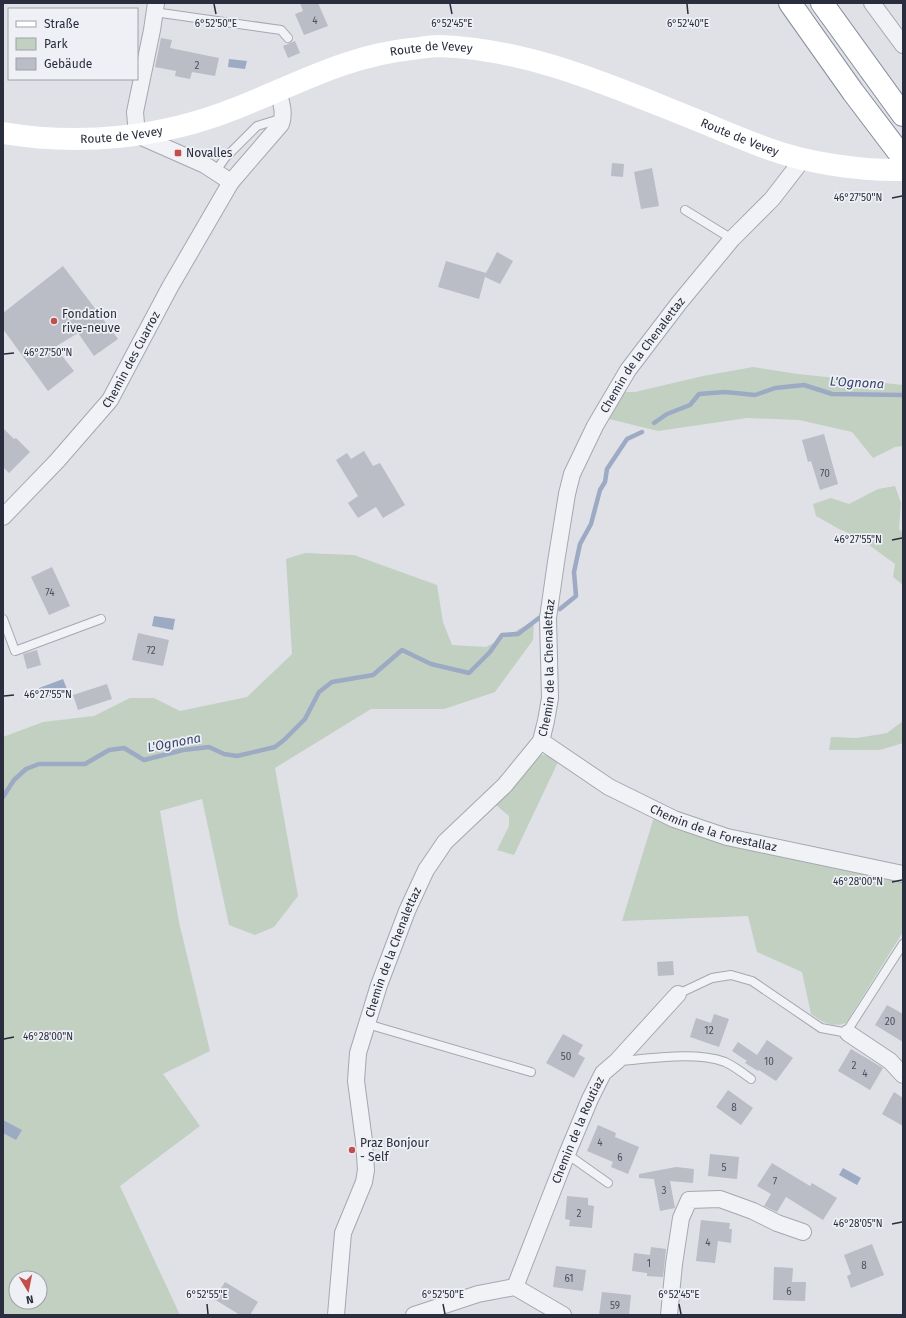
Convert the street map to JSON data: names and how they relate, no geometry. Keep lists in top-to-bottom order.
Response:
{
  "streets": {
    "main road": ["Route de Vevey"],
    "street": [
      "Chemin de la Chenalettaz",
      "Chemin des Cuarroz",
      "Chemin de la Forestallaz",
      "Chemin de la Routiaz"
    ]
  },
  "crossings": [
    ["Route de Vevey", "Chemin de la Chenalettaz"],
    ["Chemin de la Chenalettaz", "Chemin de la Forestallaz"]
  ],
  "water": ["L'Ognona"],
  "places": {
    "transit": ["Novalles"],
    "other": ["Fondation rive-neuve", "Praz Bonjour - Self"]
  },
  "house_numbers": [
    "4",
    "2",
    "70",
    "74",
    "72",
    "20",
    "12",
    "50",
    "10",
    "2",
    "4",
    "8",
    "4",
    "6",
    "5",
    "7",
    "3",
    "2",
    "4",
    "1",
    "8",
    "61",
    "6",
    "59"
  ],
  "legend": ["Straße", "Park", "Gebäude"],
  "north": "bottom",
  "coordinates": [
    "6°52'50\"E",
    "6°52'45\"E",
    "6°52'40\"E",
    "46°27'50\"N",
    "46°27'55\"N",
    "46°28'00\"N",
    "46°28'05\"N",
    "6°52'55\"E"
  ]
}
